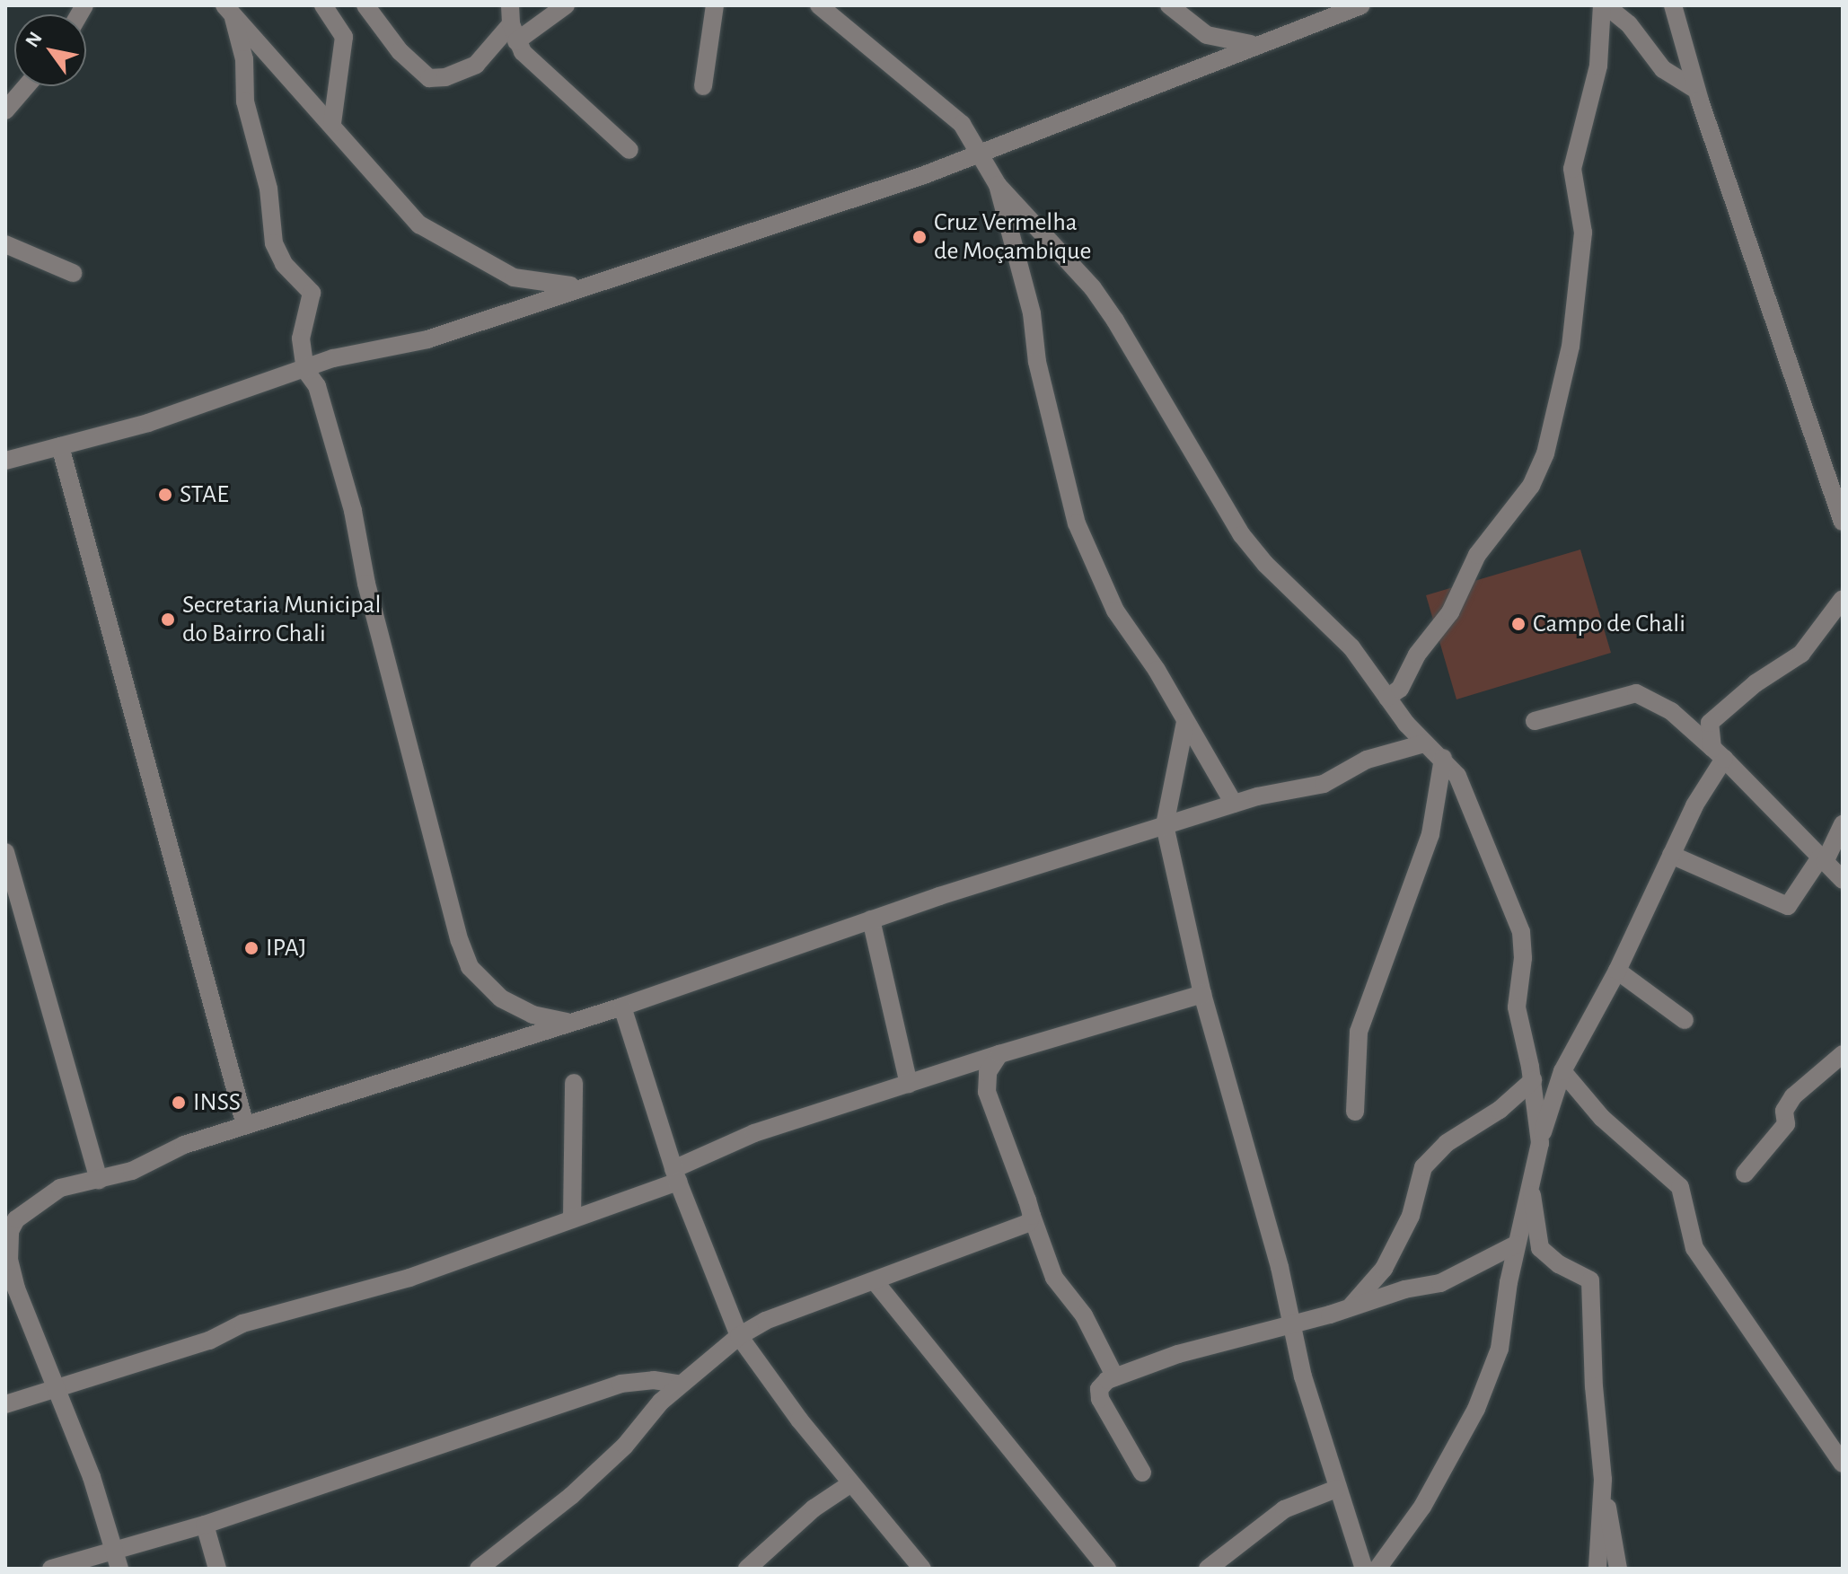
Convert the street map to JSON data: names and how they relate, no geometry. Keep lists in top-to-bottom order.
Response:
{
  "places": [
    "Cruz Vermelha de Moçambique",
    "STAE",
    "Secretaria Municipal do Bairro Chali",
    "Campo de Chali",
    "IPAJ",
    "INSS"
  ],
  "north": "top left"
}
